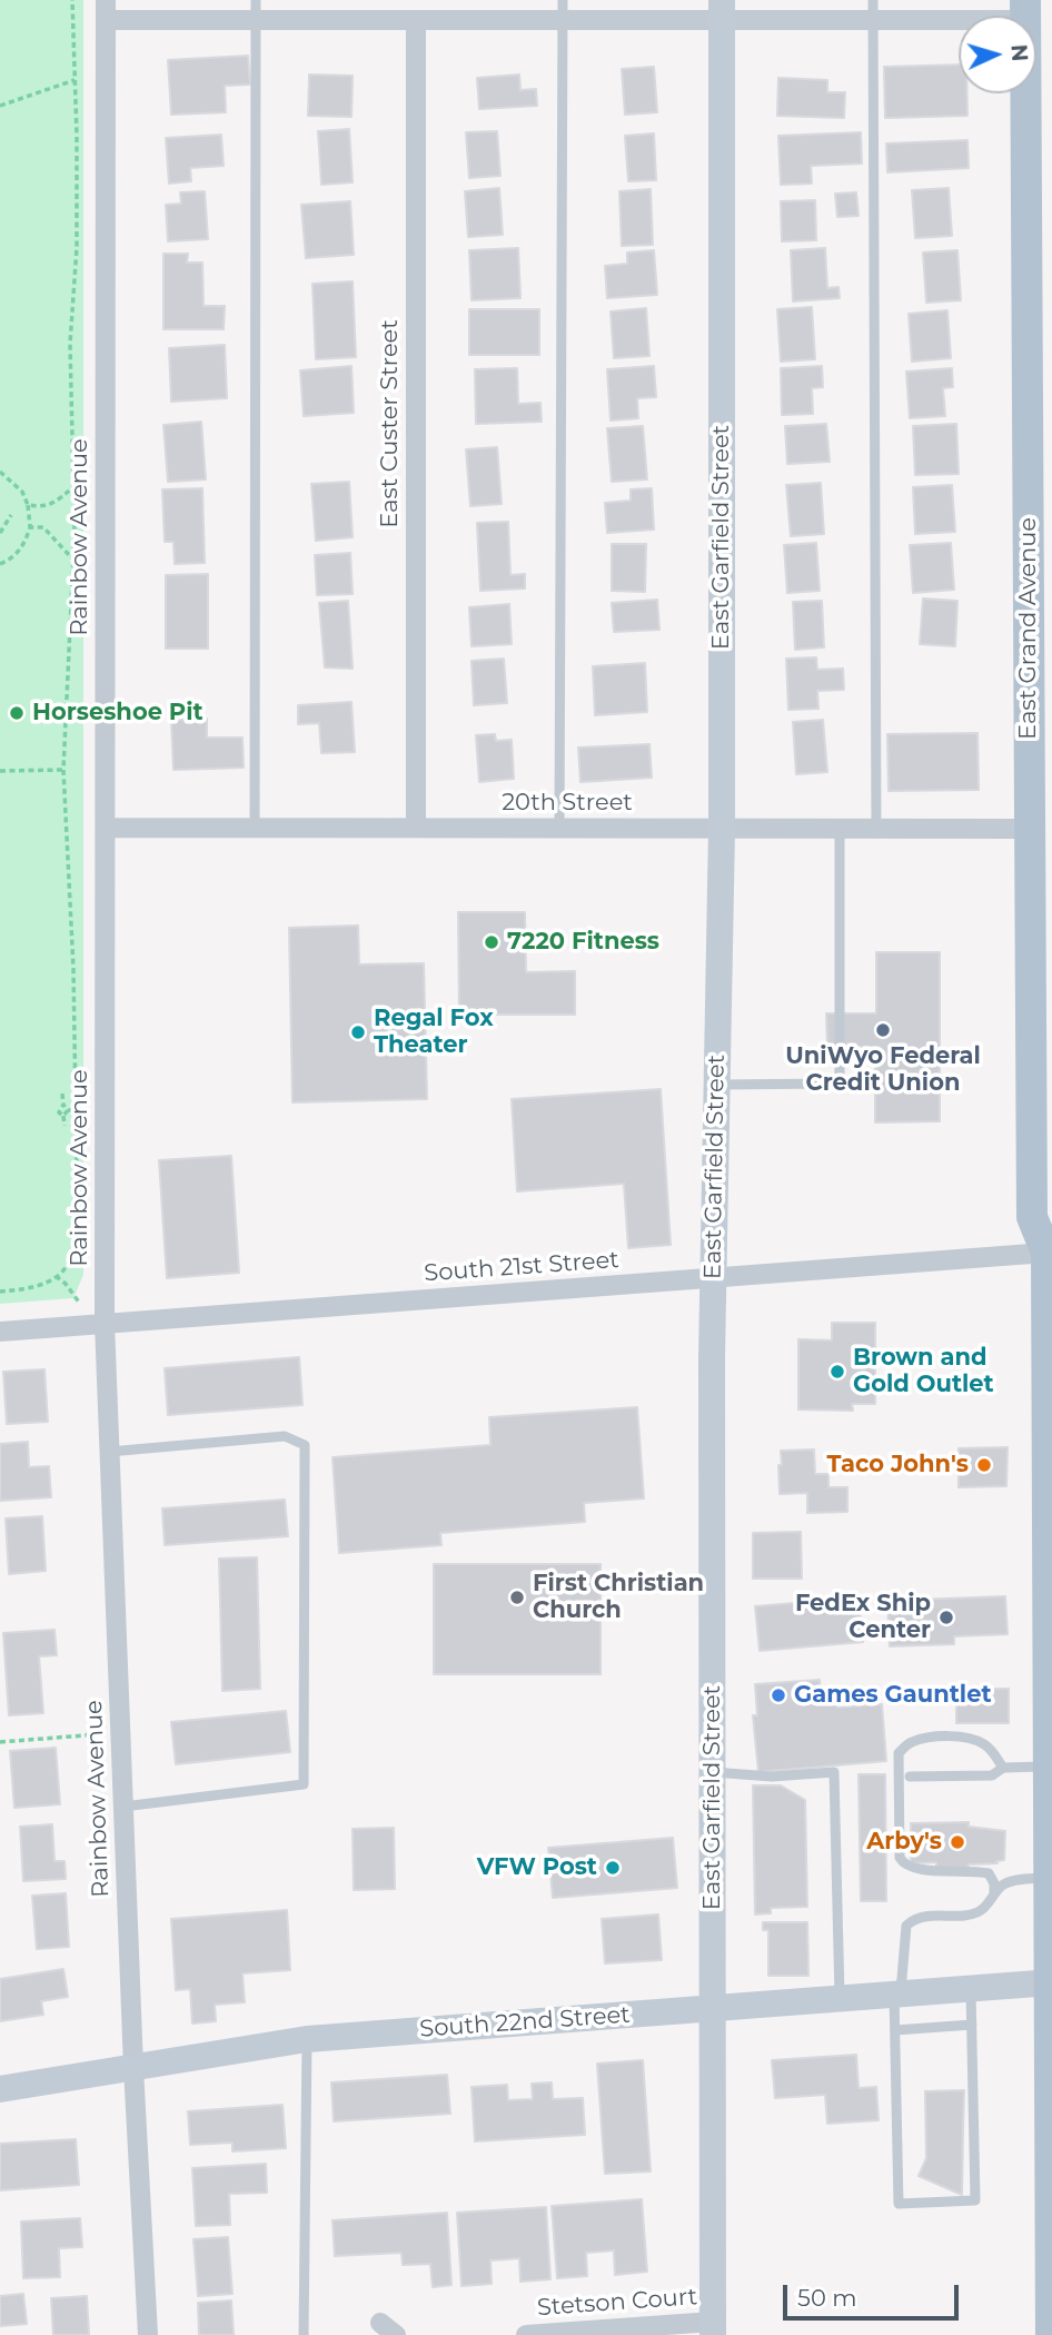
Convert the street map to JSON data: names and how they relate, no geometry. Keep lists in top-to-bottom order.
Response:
{
  "streets": {
    "main road": ["East Grand Avenue"],
    "street": [
      "East Custer Street",
      "Rainbow Avenue",
      "East Garfield Street",
      "20th Street",
      "South 21st Street",
      "South 22nd Street",
      "Stetson Court"
    ]
  },
  "crossings": [
    ["East Custer Street", "20th Street"],
    ["Rainbow Avenue", "20th Street"],
    ["Rainbow Avenue", "South 21st Street"],
    ["Rainbow Avenue", "South 22nd Street"],
    ["East Garfield Street", "20th Street"],
    ["East Garfield Street", "South 21st Street"],
    ["East Garfield Street", "South 22nd Street"],
    ["East Garfield Street", "Stetson Court"],
    ["East Grand Avenue", "20th Street"],
    ["East Grand Avenue", "South 21st Street"],
    ["East Grand Avenue", "South 22nd Street"]
  ],
  "places": [
    "Horseshoe Pit",
    "7220 Fitness",
    "UniWyo Federal Credit Union",
    "Regal Fox Theater",
    "Brown and Gold Outlet",
    "Taco John's",
    "First Christian Church",
    "FedEx Ship Center",
    "Games Gauntlet",
    "Arby's",
    "VFW Post"
  ],
  "scale_bar": "50 m",
  "north": "right"
}
